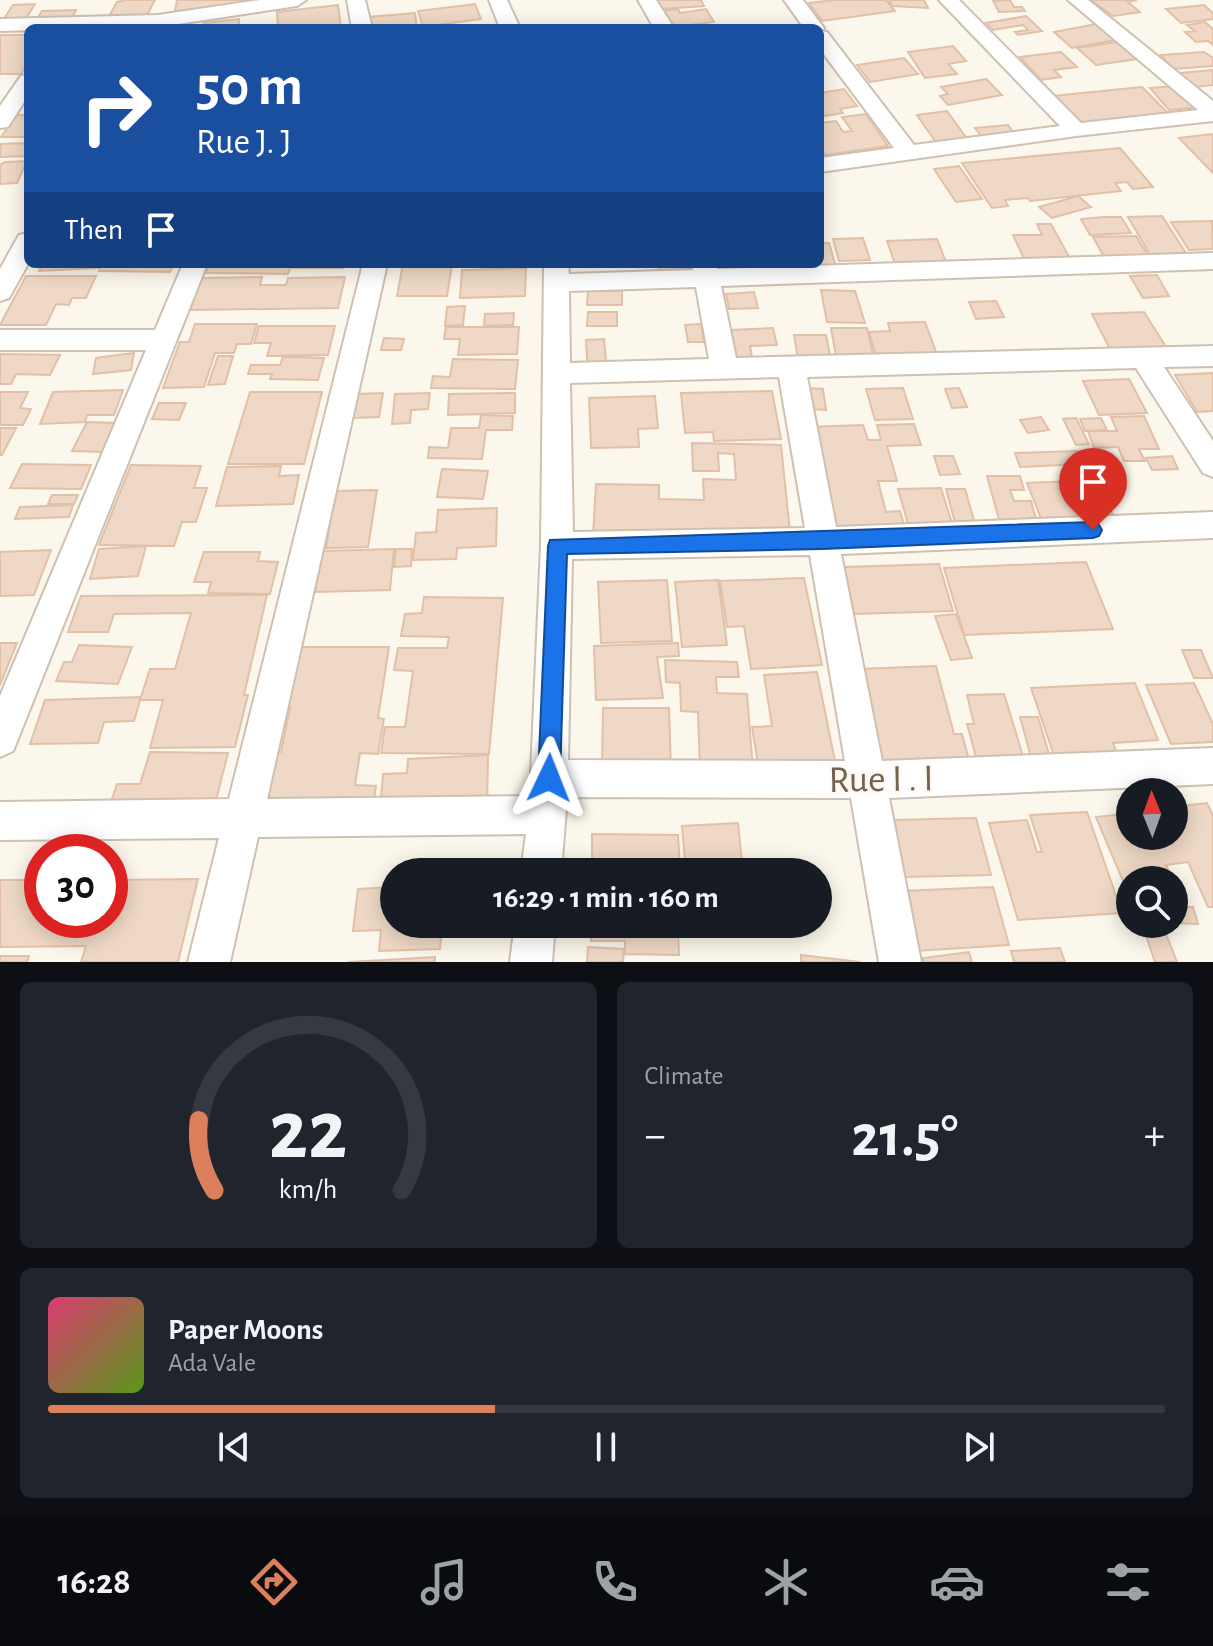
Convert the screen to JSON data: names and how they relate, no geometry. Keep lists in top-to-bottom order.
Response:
{
  "streets": {
    "street": ["Rue I . I"]
  },
  "north": "top",
  "page": {
    "turn": ["50 m", "Rue J. J"],
    "then": "Then",
    "limit": "30",
    "trip": "16:29 · 1 min · 160 m",
    "tile": "Climate",
    "heat": ["−", "21.5°", "+"],
    "song": ["Paper Moons", "Ada Vale"],
    "tabs": "16:28",
    "gauge": ["22", "km/h"]
  }
}
